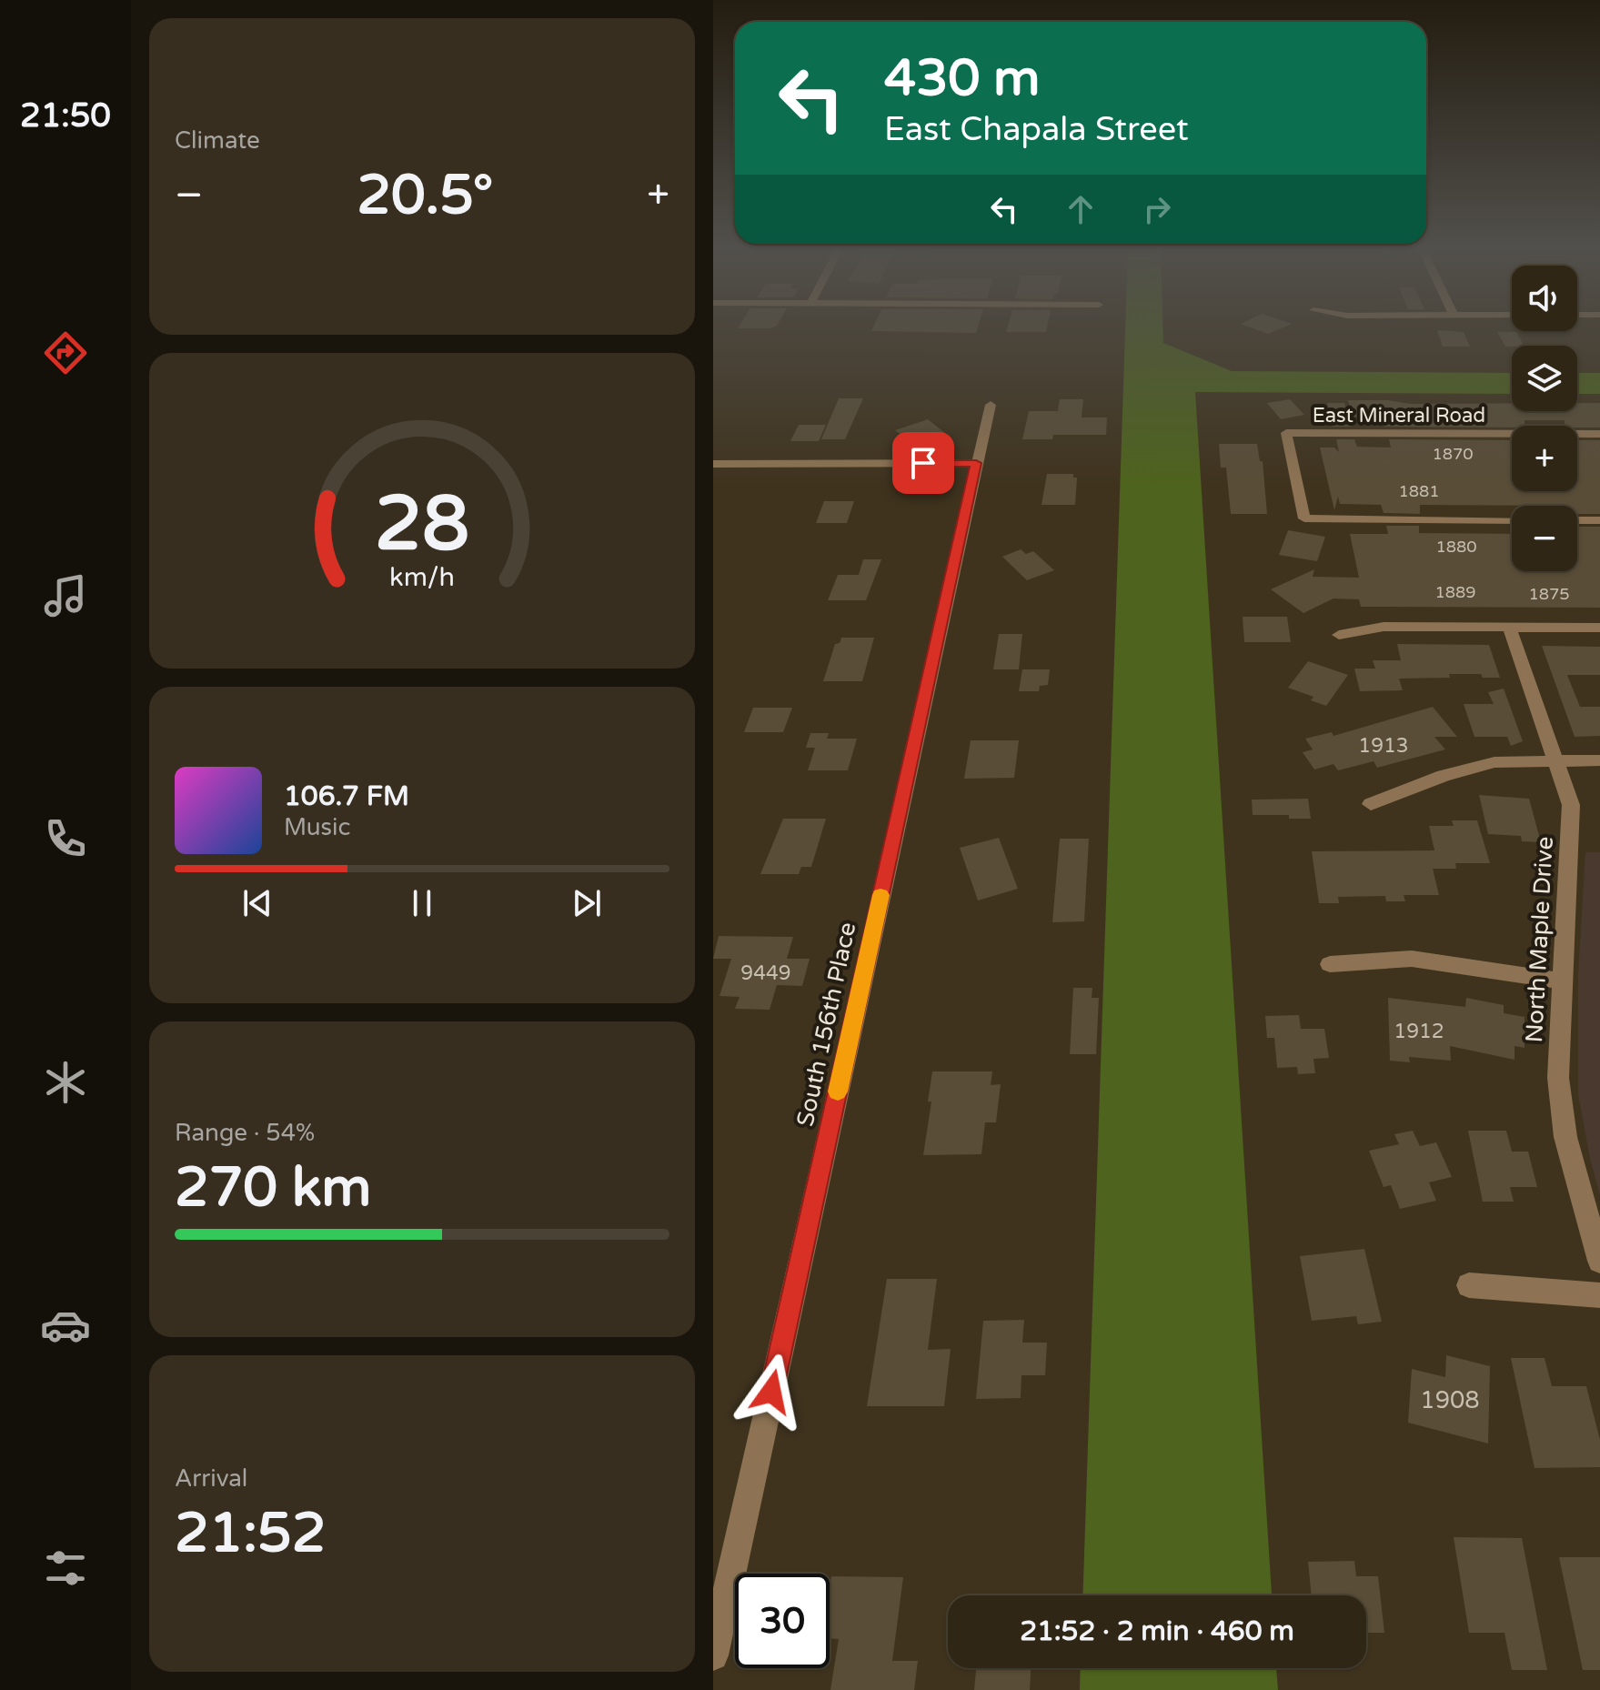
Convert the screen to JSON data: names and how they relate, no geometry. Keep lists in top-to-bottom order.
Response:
{
  "streets": {
    "street": ["East Mineral Road", "North Maple Drive", "South 156th Place"]
  },
  "house_numbers": [
    "1870",
    "1881",
    "1880",
    "1889",
    "1875",
    "1913",
    "9449",
    "1912",
    "1908"
  ],
  "page": {
    "tabs": "21:50",
    "tile": [
      "Climate",
      ["Range · 54%", "270 km"],
      ["Arrival", "21:52"]
    ],
    "turn": ["430 m", "East Chapala Street"],
    "heat": ["−", "20.5°", "+"],
    "map_buttons": ["+", "−"],
    "song": ["106.7 FM", "Music"],
    "limit": "30",
    "trip": "21:52 · 2 min · 460 m",
    "gauge": ["28", "km/h"]
  }
}
